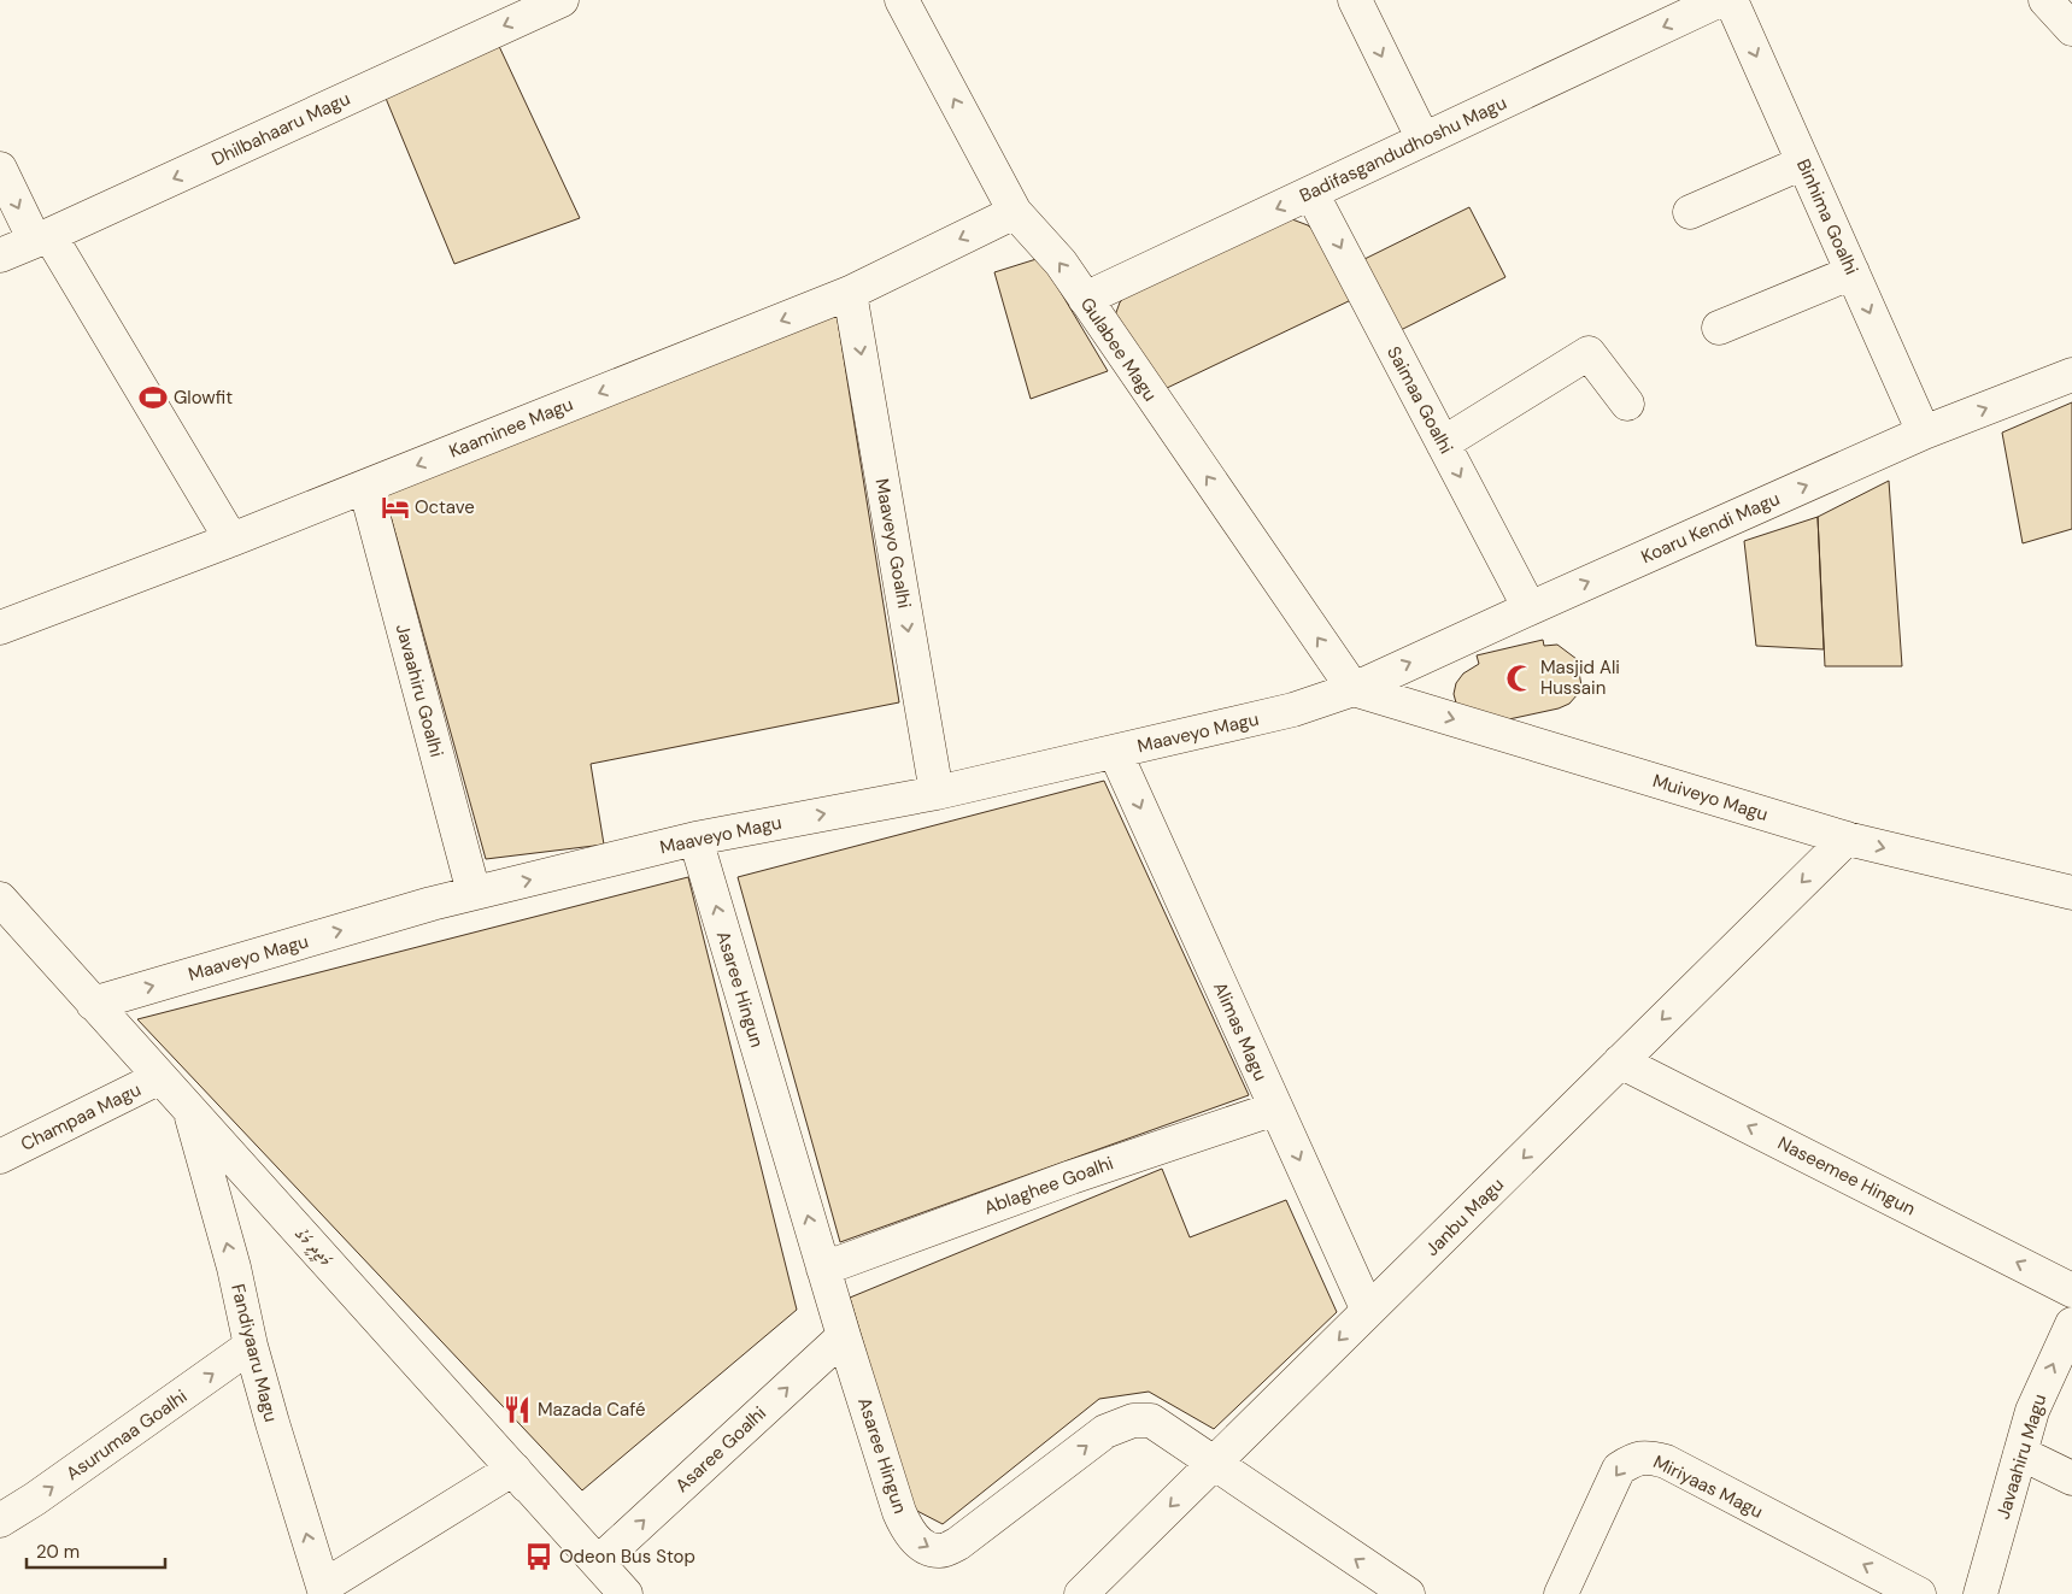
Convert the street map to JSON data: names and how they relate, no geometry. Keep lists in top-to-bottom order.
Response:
{
  "streets": {
    "street": [
      "Dhilbahaaru Magu",
      "Badifasgandudhoshu Magu",
      "Binhima Goalhi",
      "Gulabee Magu",
      "Saimaa Goalhi",
      "Kaaminee Magu",
      "Koaru Kendi Magu",
      "Maaveyo Goalhi",
      "Javaahiru Goalhi",
      "Maaveyo Magu",
      "Muiveyo Magu",
      "Asaree Hingun",
      "Alimas Magu",
      "Champaa Magu",
      "Naseemee Hingun",
      "Ablaghee Goalhi",
      "Janbu Magu",
      "މަޖީދީ މަގު",
      "Fandiyaaru Magu",
      "Asurumaa Goalhi",
      "Asaree Goalhi",
      "Javaahiru Magu",
      "Miriyaas Magu"
    ]
  },
  "crossings": [
    ["Badifasgandudhoshu Magu", "Gulabee Magu"],
    ["Badifasgandudhoshu Magu", "Saimaa Goalhi"],
    ["Binhima Goalhi", "Koaru Kendi Magu"],
    ["Gulabee Magu", "Kaaminee Magu"],
    ["Gulabee Magu", "Koaru Kendi Magu"],
    ["Gulabee Magu", "Maaveyo Magu"],
    ["Gulabee Magu", "Muiveyo Magu"],
    ["Saimaa Goalhi", "Koaru Kendi Magu"],
    ["Kaaminee Magu", "Maaveyo Goalhi"],
    ["Kaaminee Magu", "Javaahiru Goalhi"],
    ["Koaru Kendi Magu", "Maaveyo Magu"],
    ["Koaru Kendi Magu", "Muiveyo Magu"],
    ["Maaveyo Goalhi", "Maaveyo Magu"],
    ["Javaahiru Goalhi", "Maaveyo Magu"],
    ["Maaveyo Magu", "Muiveyo Magu"],
    ["Maaveyo Magu", "Asaree Hingun"],
    ["Maaveyo Magu", "Alimas Magu"],
    ["Maaveyo Magu", "މަޖީދީ މަގު"],
    ["Muiveyo Magu", "Janbu Magu"],
    ["Asaree Hingun", "Ablaghee Goalhi"],
    ["Asaree Hingun", "Janbu Magu"],
    ["Asaree Hingun", "Asaree Goalhi"],
    ["Alimas Magu", "Ablaghee Goalhi"],
    ["Alimas Magu", "Janbu Magu"],
    ["Champaa Magu", "މަޖީދީ މަގު"],
    ["Naseemee Hingun", "Janbu Magu"],
    ["މަޖީދީ މަގު", "Fandiyaaru Magu"],
    ["މަޖީދީ މަގު", "Asaree Goalhi"],
    ["Fandiyaaru Magu", "Asurumaa Goalhi"]
  ],
  "one_way": [
    "Dhilbahaaru Magu",
    "Badifasgandudhoshu Magu",
    "Binhima Goalhi",
    "Gulabee Magu",
    "Saimaa Goalhi",
    "Kaaminee Magu",
    "Maaveyo Goalhi",
    "Maaveyo Magu",
    "Muiveyo Magu",
    "Alimas Magu",
    "Naseemee Hingun",
    "Janbu Magu",
    "Fandiyaaru Magu",
    "Asurumaa Goalhi",
    "Asaree Goalhi",
    "Javaahiru Magu"
  ],
  "places": {
    "sports": ["Glowfit"],
    "hotel": ["Octave"],
    "mosque": ["Masjid Ali Hussain"],
    "restaurant": ["Mazada Café"],
    "bus stop": ["Odeon Bus Stop"]
  },
  "scale_bar": "20 m"
}
